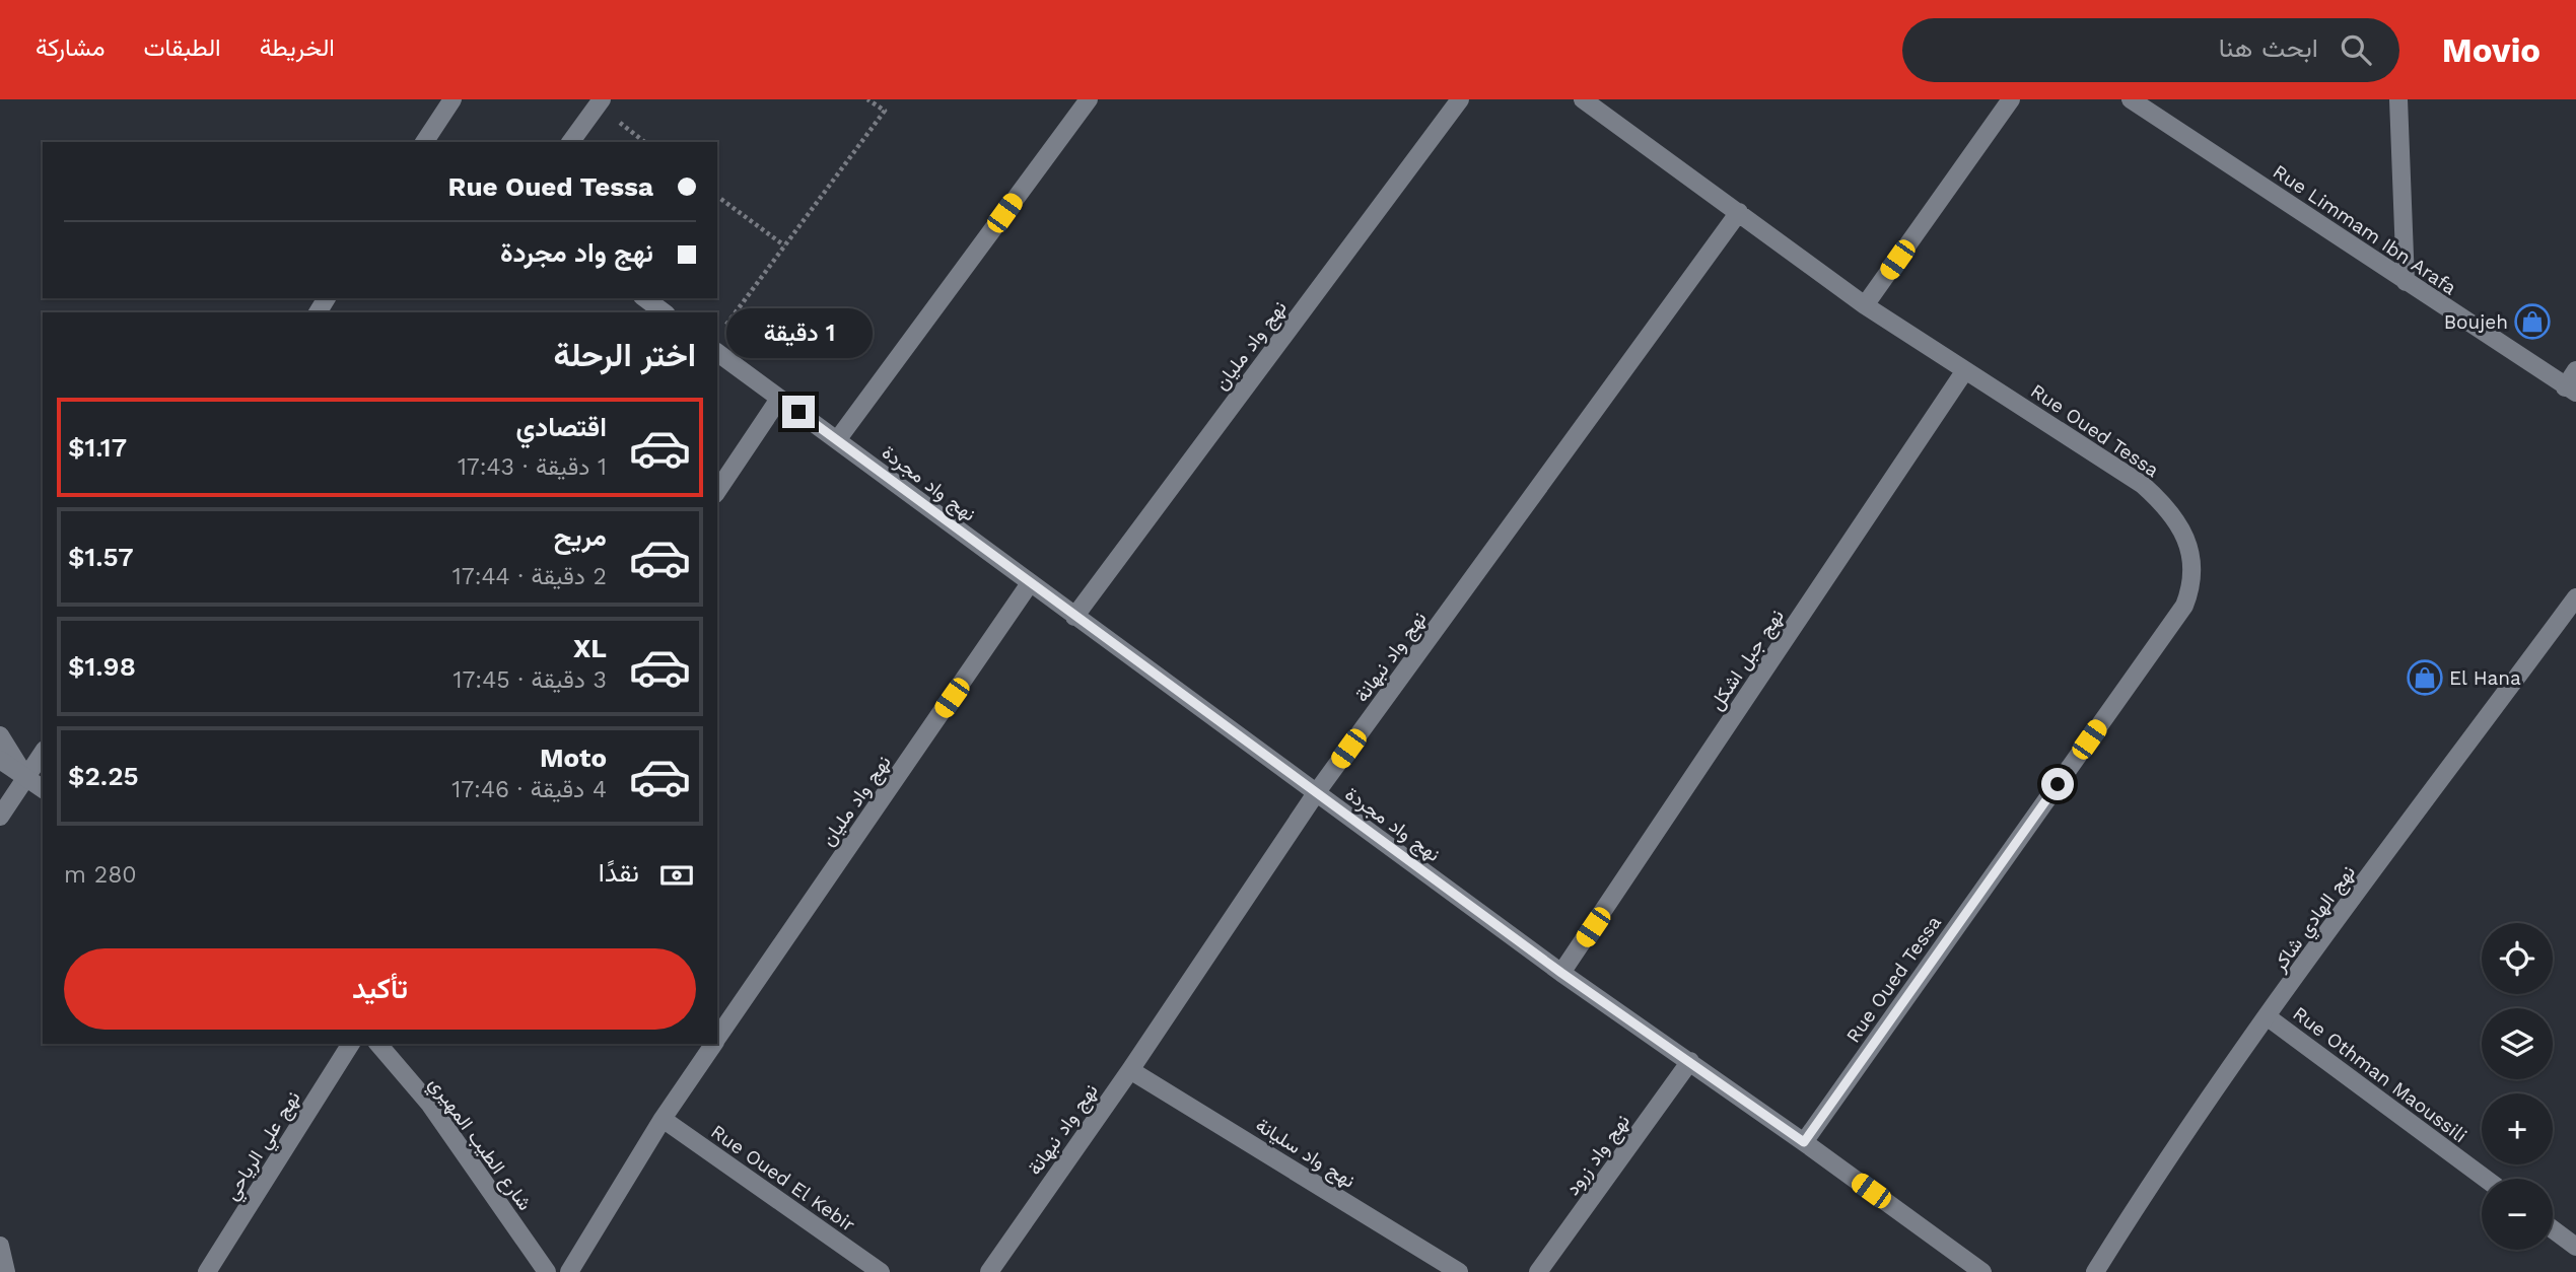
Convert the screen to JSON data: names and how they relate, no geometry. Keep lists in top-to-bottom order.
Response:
{
  "streets": {
    "street": [
      "Rue Limmam Ibn Arafa",
      "نهج واد مليان",
      "Rue Oued Tessa",
      "نهج واد مجردة",
      "نهج واد نبهانة",
      "نهج جبل اشكل",
      "نهج الهادي شاكر",
      "Rue Othman Maoussili",
      "شارع الطيب المهيري",
      "نهج علي الرياحي",
      "نهج واد سليانة",
      "نهج واد زرود",
      "Rue Oued El Kebir"
    ]
  },
  "crossings": [
    ["نهج واد مليان", "نهج واد مجردة"],
    ["نهج واد مليان", "Rue Oued El Kebir"],
    ["Rue Oued Tessa", "نهج واد مجردة"],
    ["Rue Oued Tessa", "نهج واد نبهانة"],
    ["Rue Oued Tessa", "نهج جبل اشكل"],
    ["نهج واد مجردة", "نهج واد نبهانة"],
    ["نهج واد مجردة", "نهج جبل اشكل"],
    ["نهج واد مجردة", "نهج واد زرود"],
    ["نهج واد نبهانة", "نهج واد سليانة"],
    ["نهج الهادي شاكر", "Rue Othman Maoussili"]
  ],
  "places": {
    "shop": ["Boujeh", "El Hana"]
  },
  "page": {
    "header": "Movio",
    "search": "ابحث هنا",
    "nav": ["الخريطة", "الطبقات", "مشاركة"],
    "banner": ["Rue Oued Tessa", "نهج واد مجردة"],
    "bubble": "1 دقيقة",
    "heading": "اختر الرحلة",
    "list": [
      {
        "name": "اقتصادي",
        "note": "1 دقيقة · 17:43",
        "value": "$1.17"
      },
      {
        "name": "مريح",
        "note": "2 دقيقة · 17:44",
        "value": "$1.57"
      },
      {
        "name": "XL",
        "note": "3 دقيقة · 17:45",
        "value": "$1.98"
      },
      {
        "name": "Moto",
        "note": "4 دقيقة · 17:46",
        "value": "$2.25"
      }
    ],
    "pay": ["نقدًا", "280 m"],
    "map_buttons": ["+", "−"],
    "buttons": "تأكيد"
  }
}
